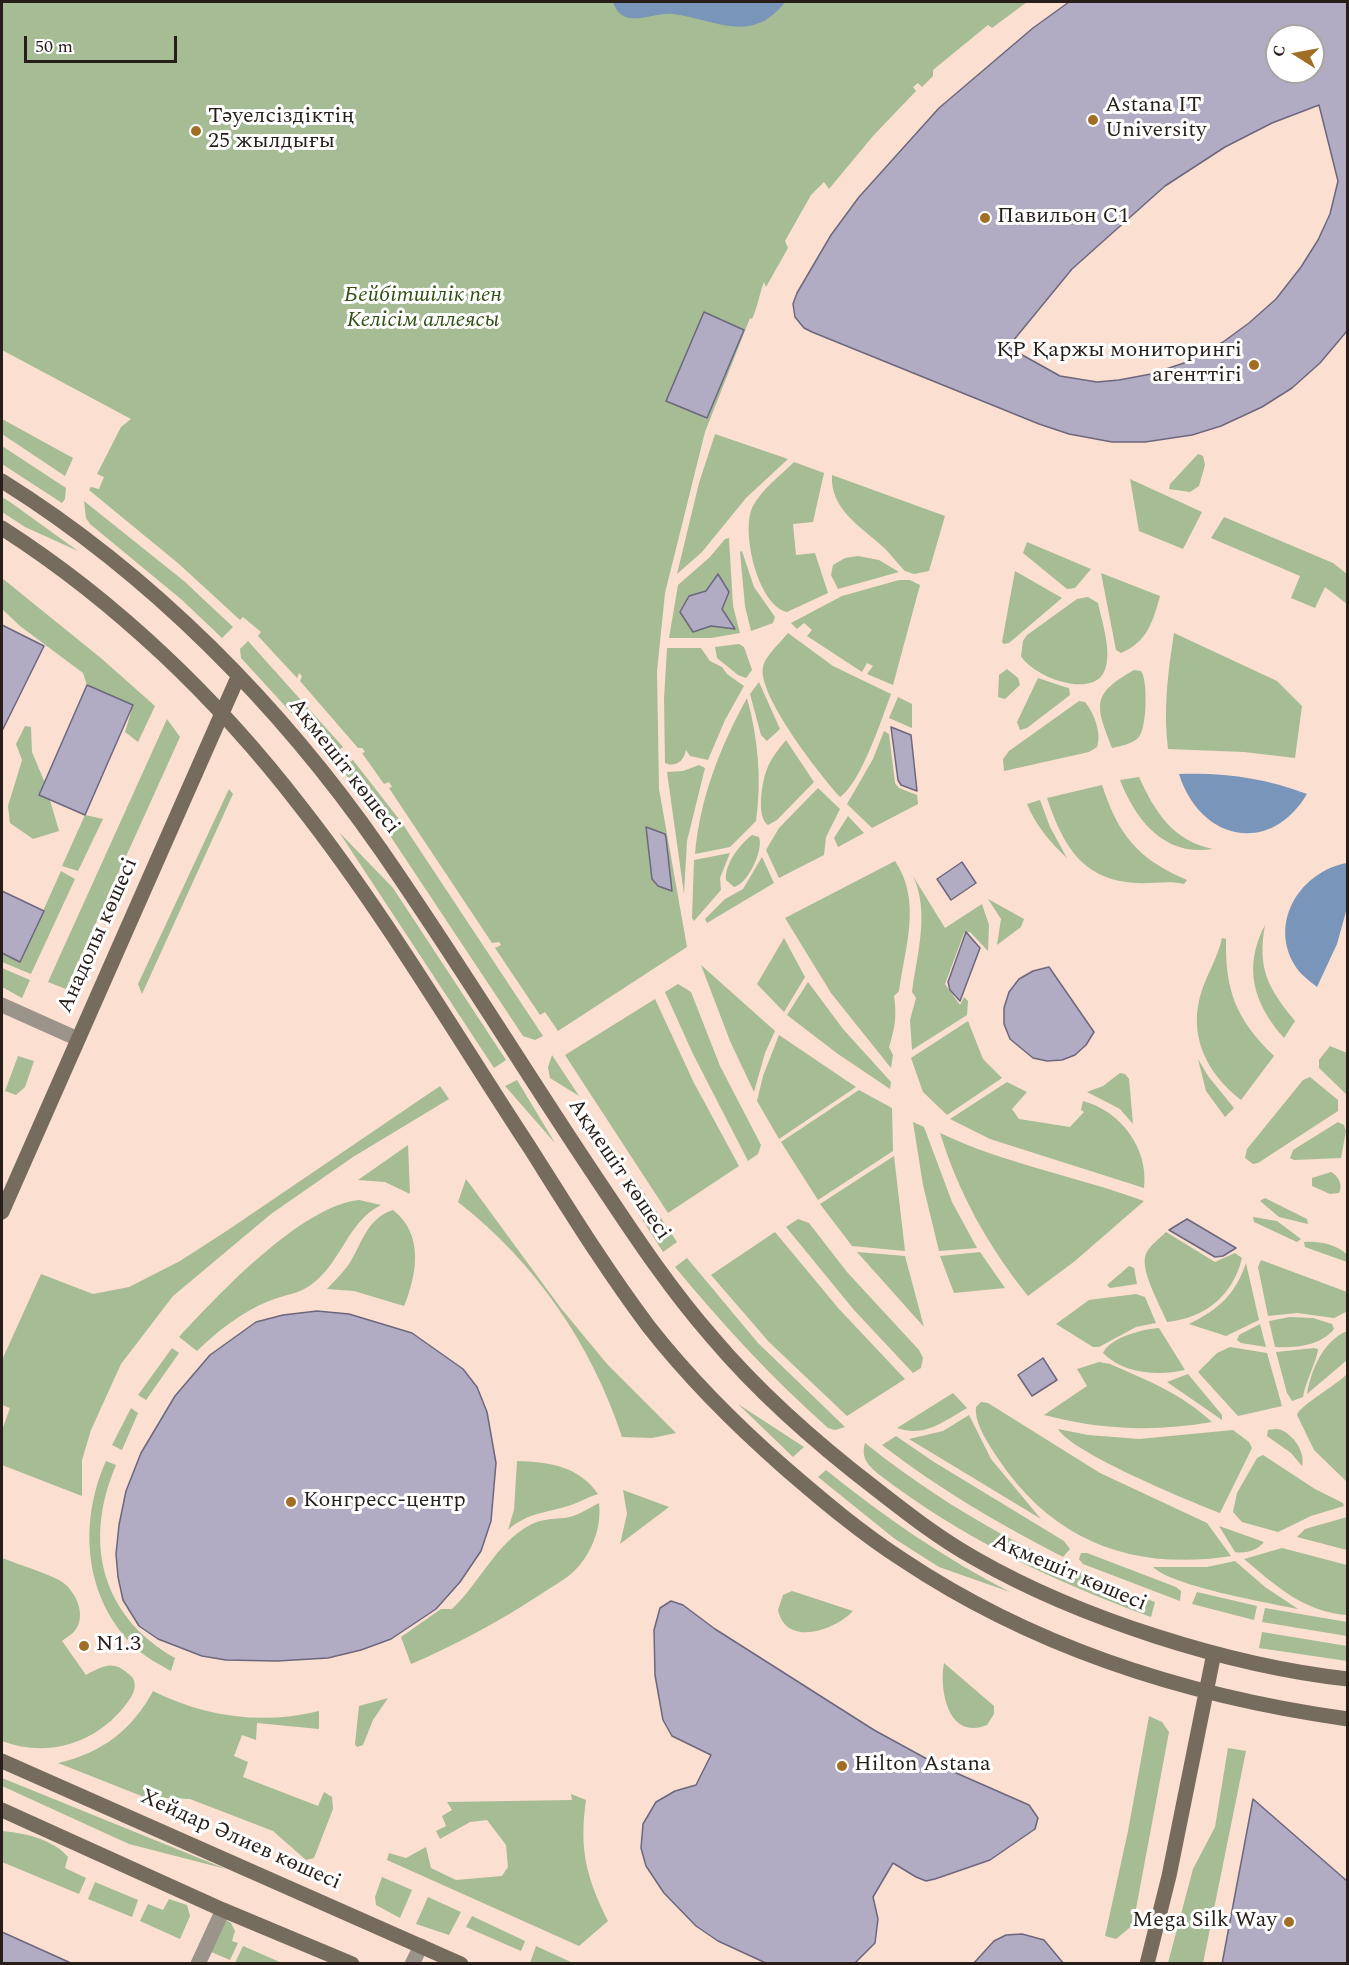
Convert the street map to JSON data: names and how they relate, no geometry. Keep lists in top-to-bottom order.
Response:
{
  "streets": {
    "street": ["Ақмешіт көшесі", "Анадолы көшесі", "Хейдар Әлиев көшесі"]
  },
  "crossings": [
    ["Ақмешіт көшесі", "Анадолы көшесі"]
  ],
  "parks": ["Бейбітшілік пен Келісім аллеясы"],
  "places": [
    "Astana IT University",
    "Тәуелсіздіктің 25 жылдығы",
    "Павильон С1",
    "ҚР Қаржы мониторингі агенттігі",
    "Конгресс-центр",
    "N1.3",
    "Hilton Astana",
    "Mega Silk Way"
  ],
  "scale_bar": "50 m",
  "north": "left"
}
